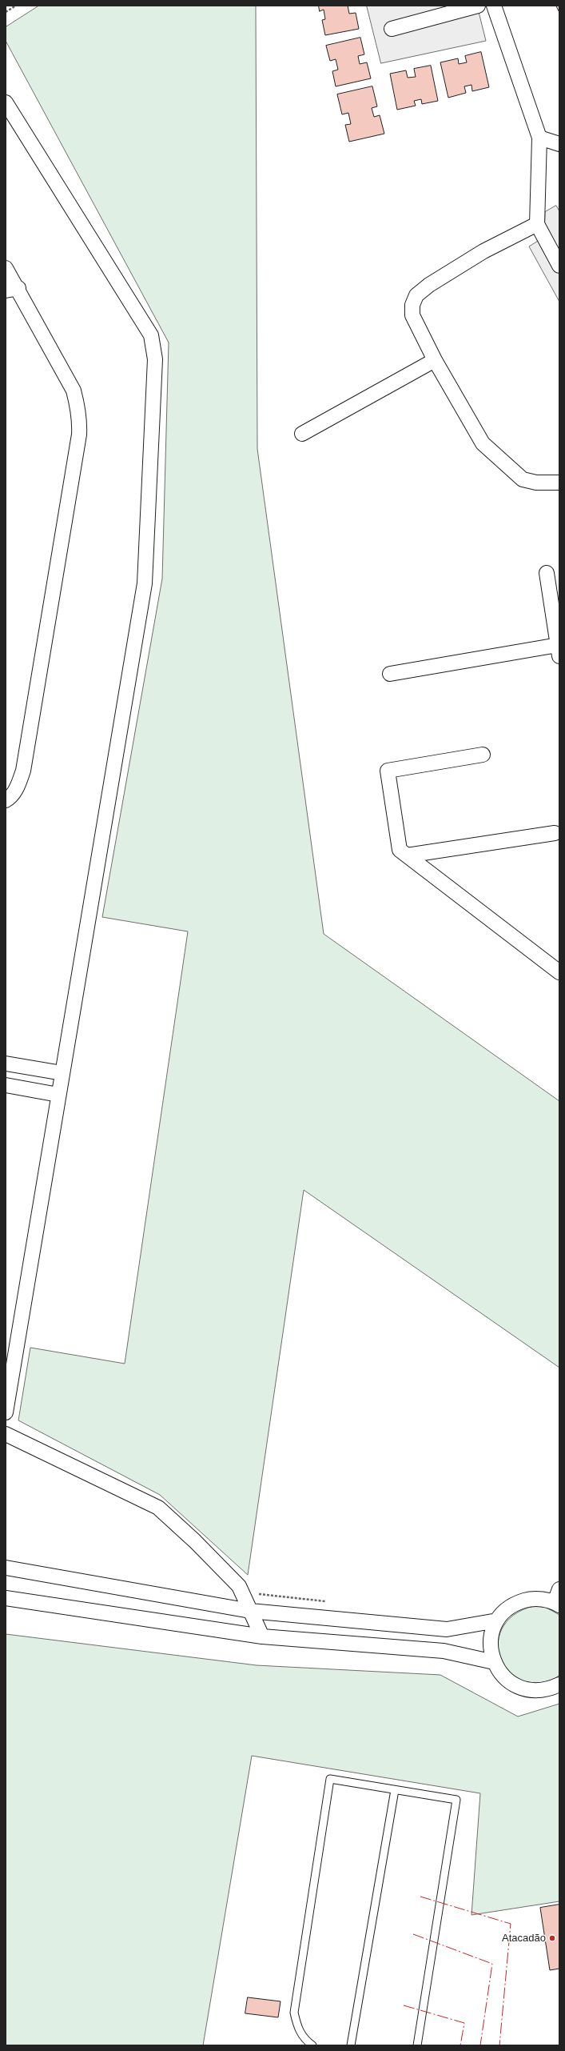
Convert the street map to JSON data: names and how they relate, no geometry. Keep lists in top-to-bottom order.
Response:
{
  "places": ["Atacadão"]
}
